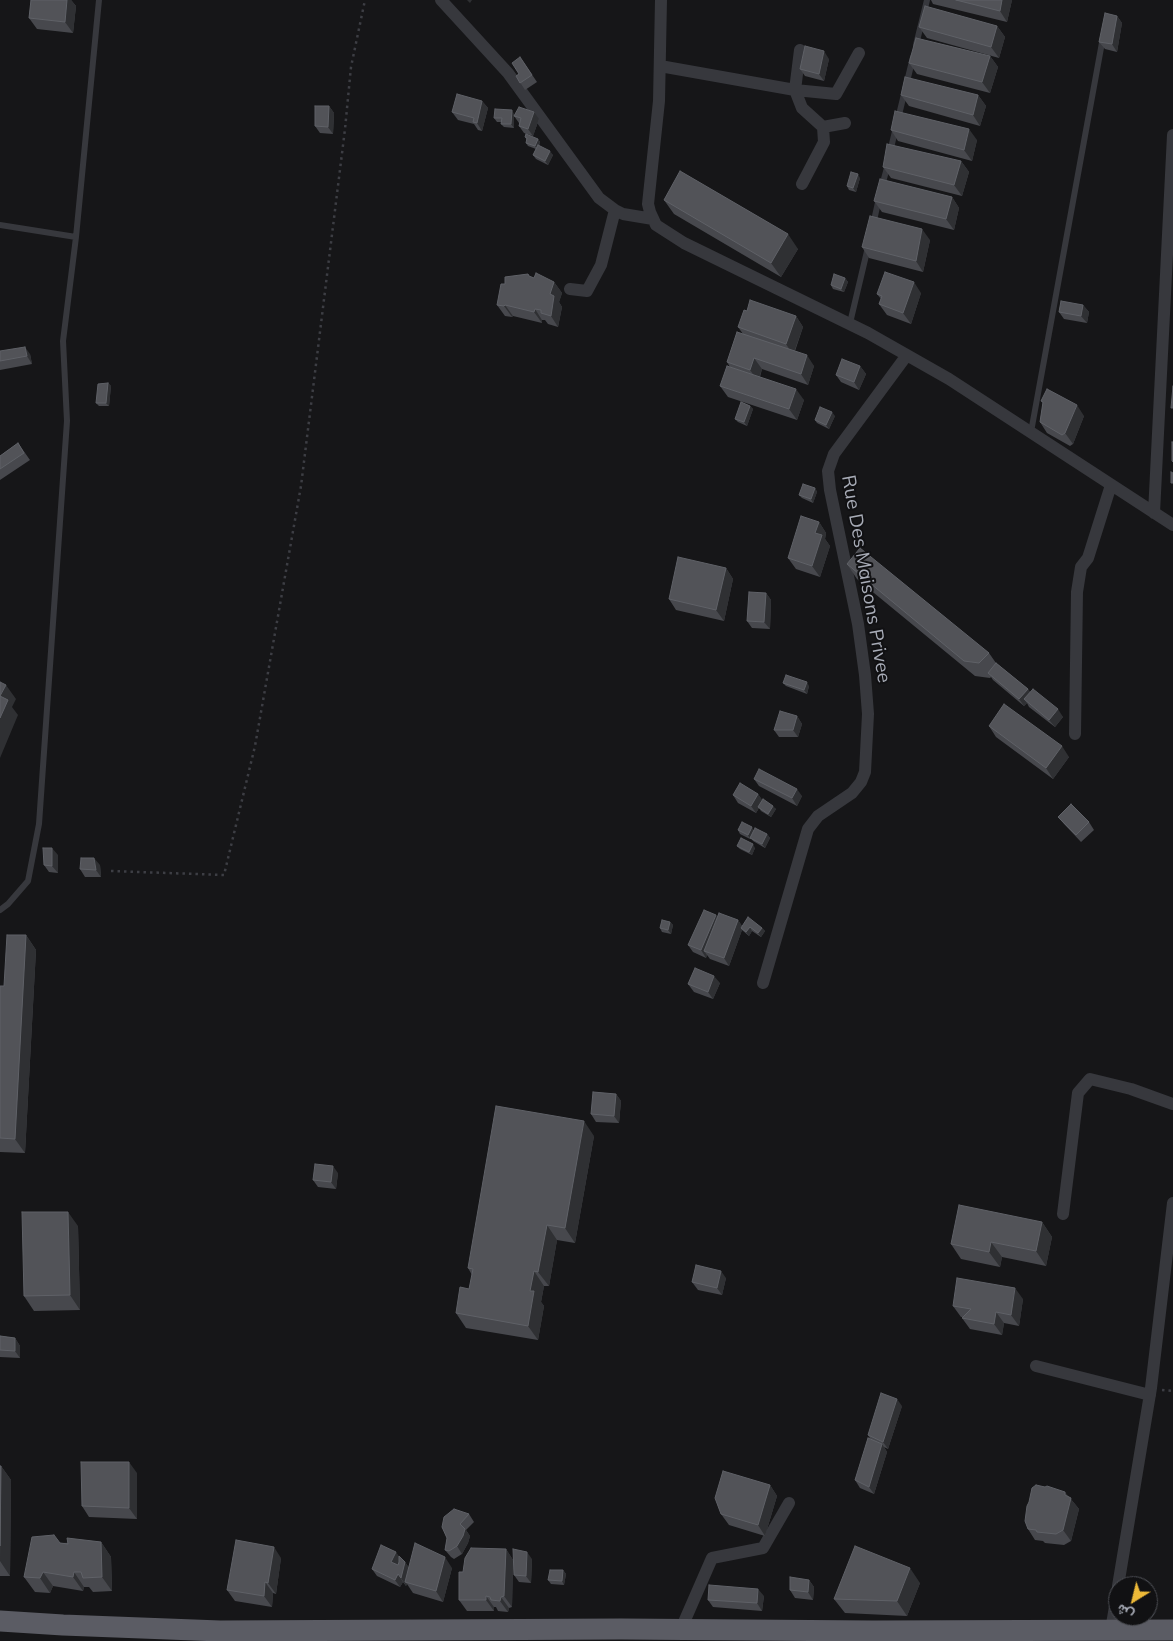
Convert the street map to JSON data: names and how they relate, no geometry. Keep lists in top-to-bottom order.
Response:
{
  "streets": {
    "street": ["Rue Des Maisons Privee"]
  },
  "north": "bottom left"
}
